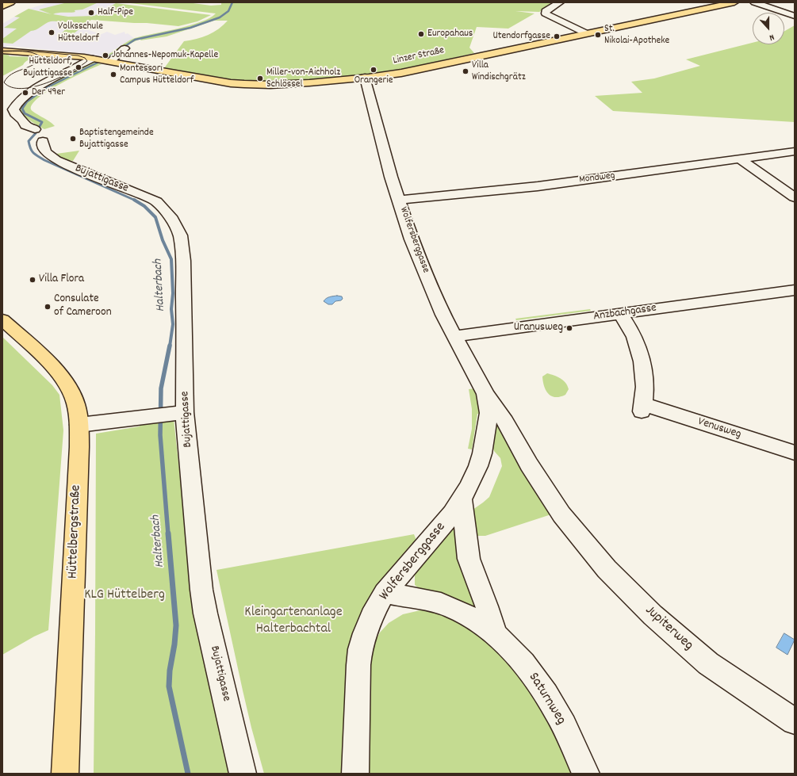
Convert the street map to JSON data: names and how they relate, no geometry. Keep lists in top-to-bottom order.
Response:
{
  "streets": {
    "main road": ["Linzer Straße", "Hüttelbergstraße"],
    "street": [
      "Mondweg",
      "Bujattigasse",
      "Wolfersberggasse",
      "Anzbachgasse",
      "Venusweg",
      "Jupiterweg",
      "Saturnweg"
    ]
  },
  "crossings": [
    ["Linzer Straße", "Bujattigasse"],
    ["Linzer Straße", "Wolfersberggasse"],
    ["Mondweg", "Wolfersberggasse"],
    ["Wolfersberggasse", "Anzbachgasse"],
    ["Wolfersberggasse", "Jupiterweg"],
    ["Wolfersberggasse", "Saturnweg"],
    ["Anzbachgasse", "Venusweg"]
  ],
  "water": ["Halterbach"],
  "parks": ["KLG Hüttelberg", "Kleingartenanlage Halterbachtal"],
  "places": [
    "Half-Pipe",
    "Volksschule Hütteldorf",
    "Europahaus",
    "St. Nikolai-Apotheke",
    "Utendorfgasse",
    "Johannes-Nepomuk-Kapelle",
    "Hütteldorf, Bujattigasse",
    "Orangerie",
    "Villa Windischgrätz",
    "Montessori Campus Hütteldorf",
    "Miller-von-Aichholz Schlössel",
    "Der 49er",
    "Baptistengemeinde Bujattigasse",
    "Villa Flora",
    "Consulate of Cameroon",
    "Uranusweg"
  ],
  "north": "bottom"
}
